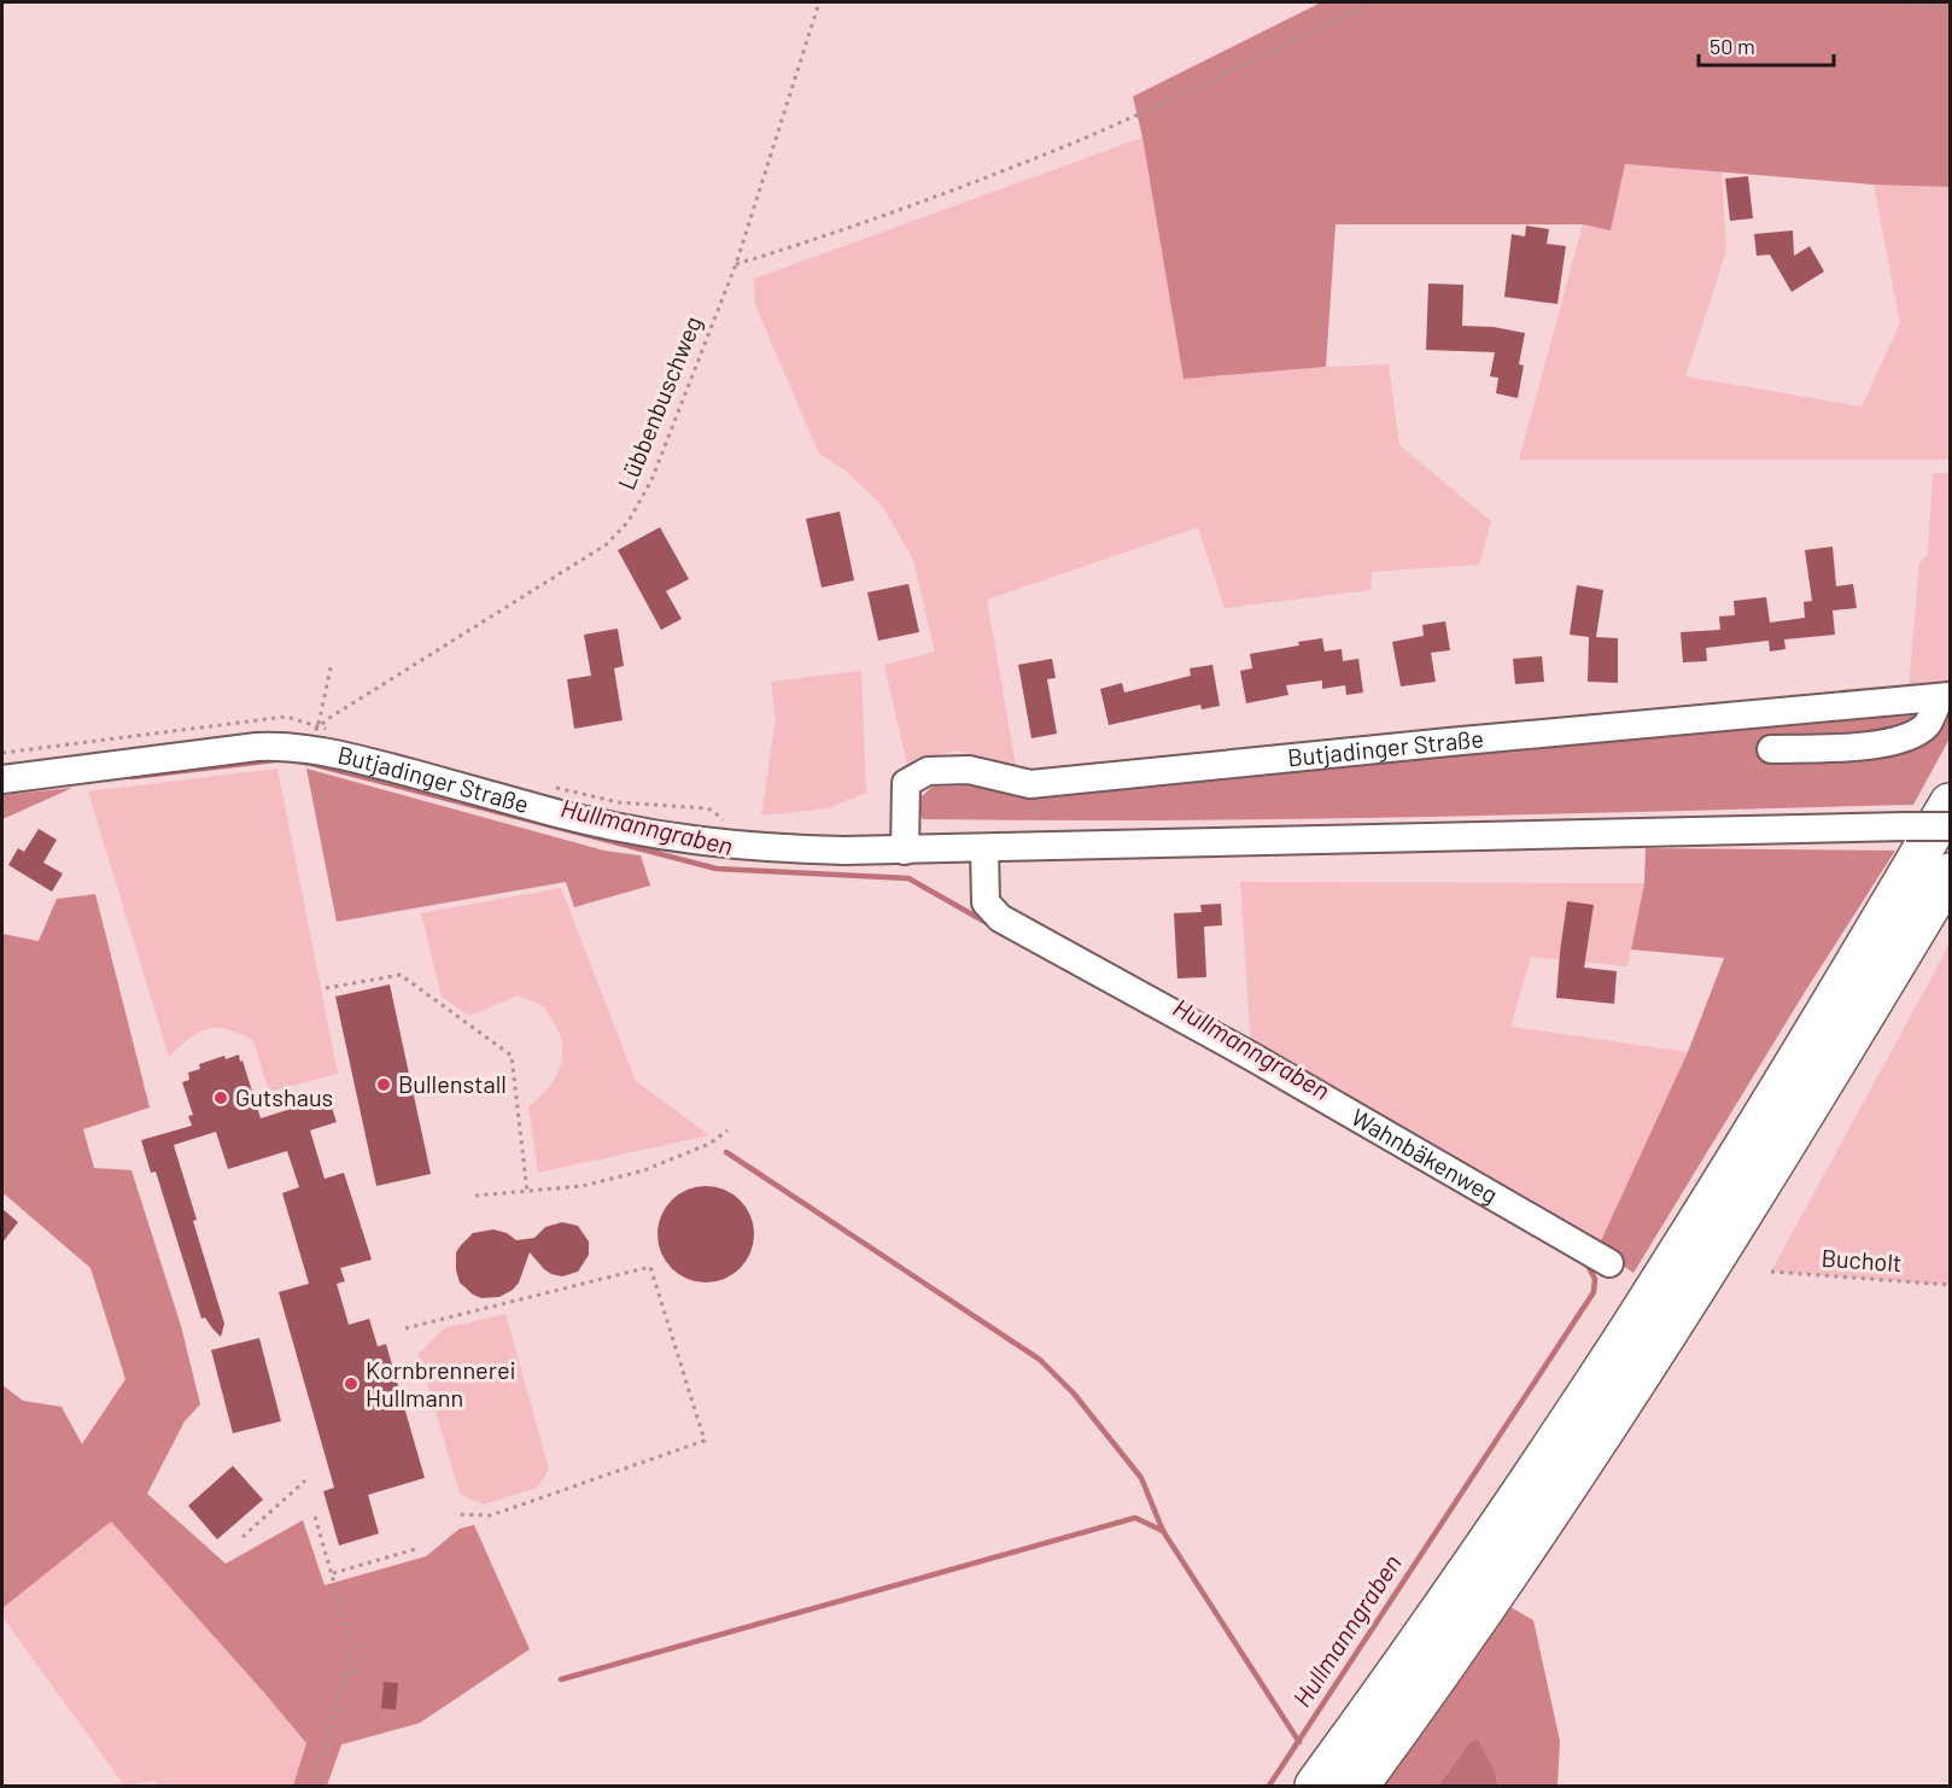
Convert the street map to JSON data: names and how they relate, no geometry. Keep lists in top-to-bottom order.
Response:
{
  "streets": {
    "street": ["Butjadinger Straße", "Wahnbäkenweg"],
    "path": ["Lübbenbuschweg", "Bucholt"]
  },
  "crossings": [
    ["Lübbenbuschweg", "Butjadinger Straße"],
    ["Butjadinger Straße", "Wahnbäkenweg"]
  ],
  "water": ["Hullmanngraben"],
  "places": ["Bullenstall", "Gutshaus", "Kornbrennerei Hullmann"],
  "scale_bar": "50 m"
}
